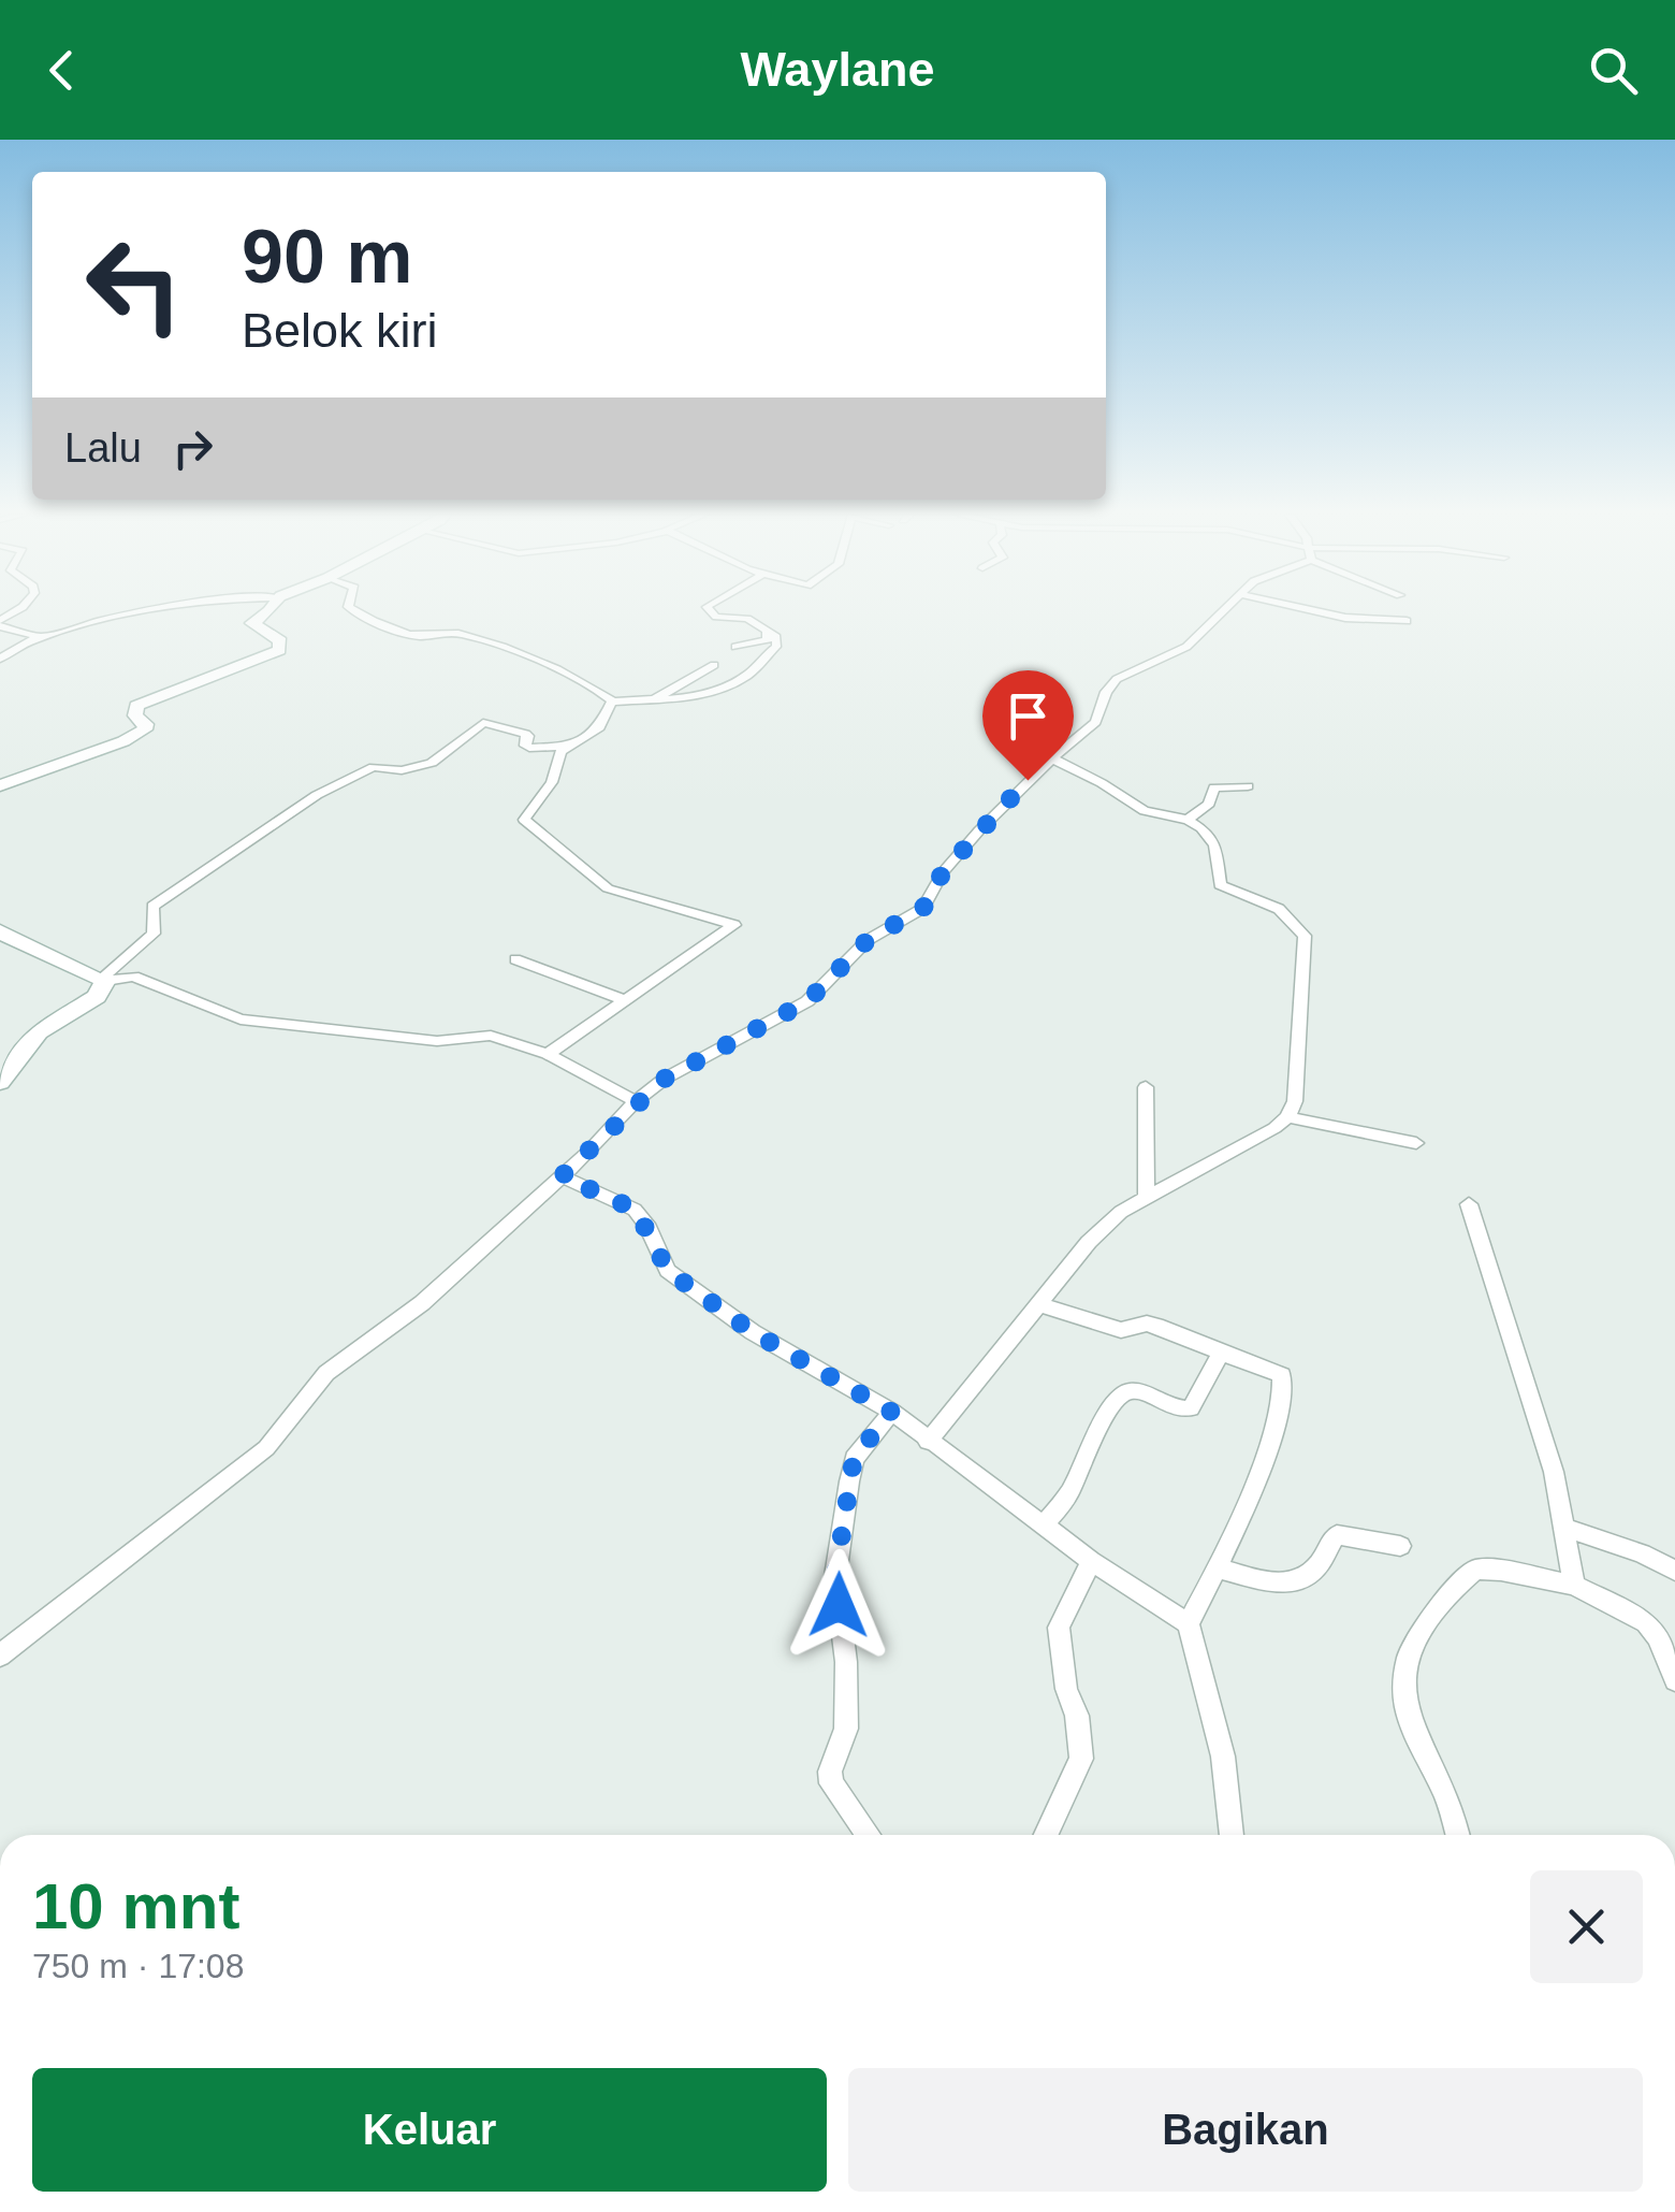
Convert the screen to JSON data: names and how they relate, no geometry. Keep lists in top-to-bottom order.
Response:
{
  "page": {
    "header": "Waylane",
    "turn": ["90 m", "Belok kiri"],
    "then": "Lalu",
    "heading": ["10 mnt", "750 m · 17:08"],
    "buttons": ["Keluar", "Bagikan"]
  }
}
